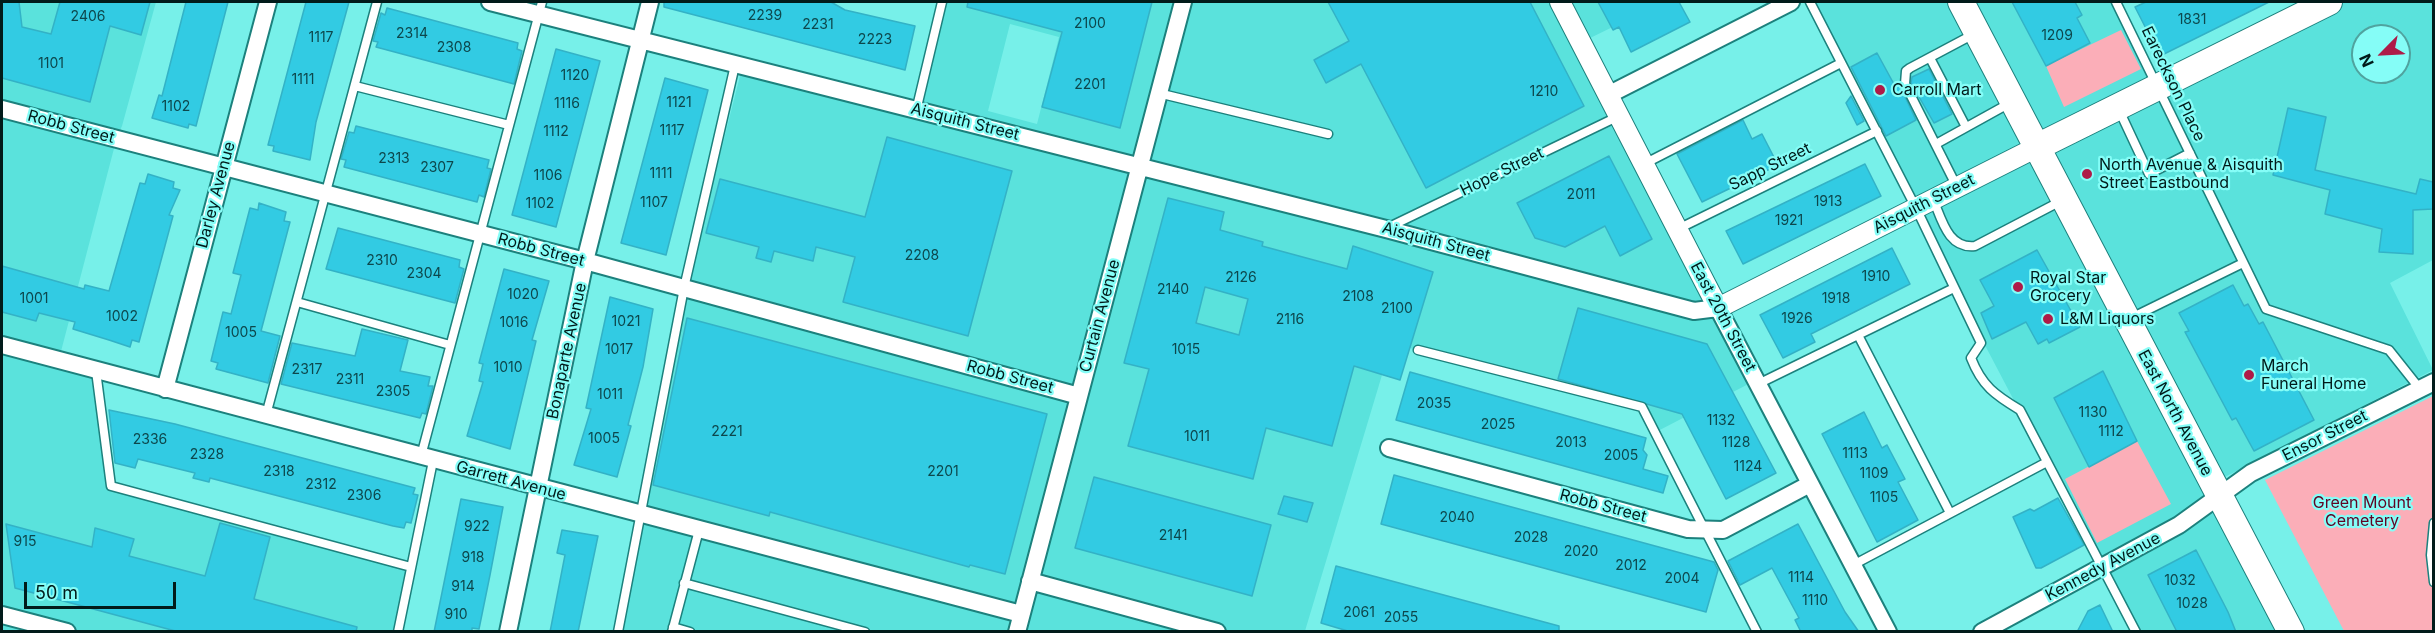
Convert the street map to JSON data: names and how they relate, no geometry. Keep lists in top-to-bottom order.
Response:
{
  "streets": {
    "main road": ["Aisquith Street", "East North Avenue"],
    "street": [
      "Robb Street",
      "Darley Avenue",
      "Curtain Avenue",
      "East 20th Street",
      "Bonaparte Avenue",
      "Ensor Street",
      "Garrett Avenue",
      "Kennedy Avenue"
    ],
    "lane": ["Eareckson Place", "Sapp Street", "Hope Street"]
  },
  "crossings": [
    ["Eareckson Place", "Aisquith Street"],
    ["Eareckson Place", "Ensor Street"],
    ["Aisquith Street", "Hope Street"],
    ["Aisquith Street", "Curtain Avenue"],
    ["Aisquith Street", "East 20th Street"],
    ["Aisquith Street", "Bonaparte Avenue"],
    ["Aisquith Street", "East North Avenue"],
    ["Robb Street", "Darley Avenue"],
    ["Robb Street", "Curtain Avenue"],
    ["Robb Street", "East 20th Street"],
    ["Robb Street", "Bonaparte Avenue"],
    ["Sapp Street", "East 20th Street"],
    ["Hope Street", "East 20th Street"],
    ["Darley Avenue", "Garrett Avenue"],
    ["Curtain Avenue", "Garrett Avenue"],
    ["Bonaparte Avenue", "Garrett Avenue"],
    ["East North Avenue", "Ensor Street"],
    ["East North Avenue", "Kennedy Avenue"],
    ["Ensor Street", "Kennedy Avenue"]
  ],
  "parks": ["Green Mount Cemetery"],
  "places": [
    "Carroll Mart",
    "North Avenue & Aisquith Street Eastbound",
    "Royal Star Grocery",
    "L&M Liquors",
    "March Funeral Home"
  ],
  "house_numbers": [
    "2239",
    "2406",
    "1831",
    "2100",
    "2231",
    "2314",
    "1209",
    "1117",
    "2223",
    "2308",
    "1101",
    "1120",
    "1111",
    "2201",
    "1210",
    "1121",
    "1116",
    "1102",
    "1117",
    "1112",
    "2313",
    "2307",
    "1111",
    "1106",
    "2011",
    "1913",
    "1107",
    "1102",
    "1921",
    "2208",
    "2310",
    "2304",
    "1910",
    "2126",
    "2140",
    "1020",
    "2108",
    "1001",
    "1918",
    "2100",
    "1002",
    "1926",
    "2116",
    "1021",
    "1016",
    "1005",
    "1017",
    "1015",
    "1010",
    "2317",
    "2311",
    "2305",
    "1011",
    "2035",
    "1130",
    "1132",
    "2025",
    "2221",
    "1112",
    "1011",
    "1005",
    "2336",
    "2013",
    "1128",
    "1113",
    "2328",
    "2005",
    "1124",
    "2318",
    "2201",
    "1109",
    "2312",
    "2306",
    "1105",
    "2040",
    "922",
    "2141",
    "2028",
    "915",
    "2020",
    "918",
    "2012",
    "1114",
    "2004",
    "1032",
    "914",
    "1110",
    "1028",
    "2061",
    "910",
    "2055"
  ],
  "scale_bar": "50 m",
  "north": "bottom left"
}
